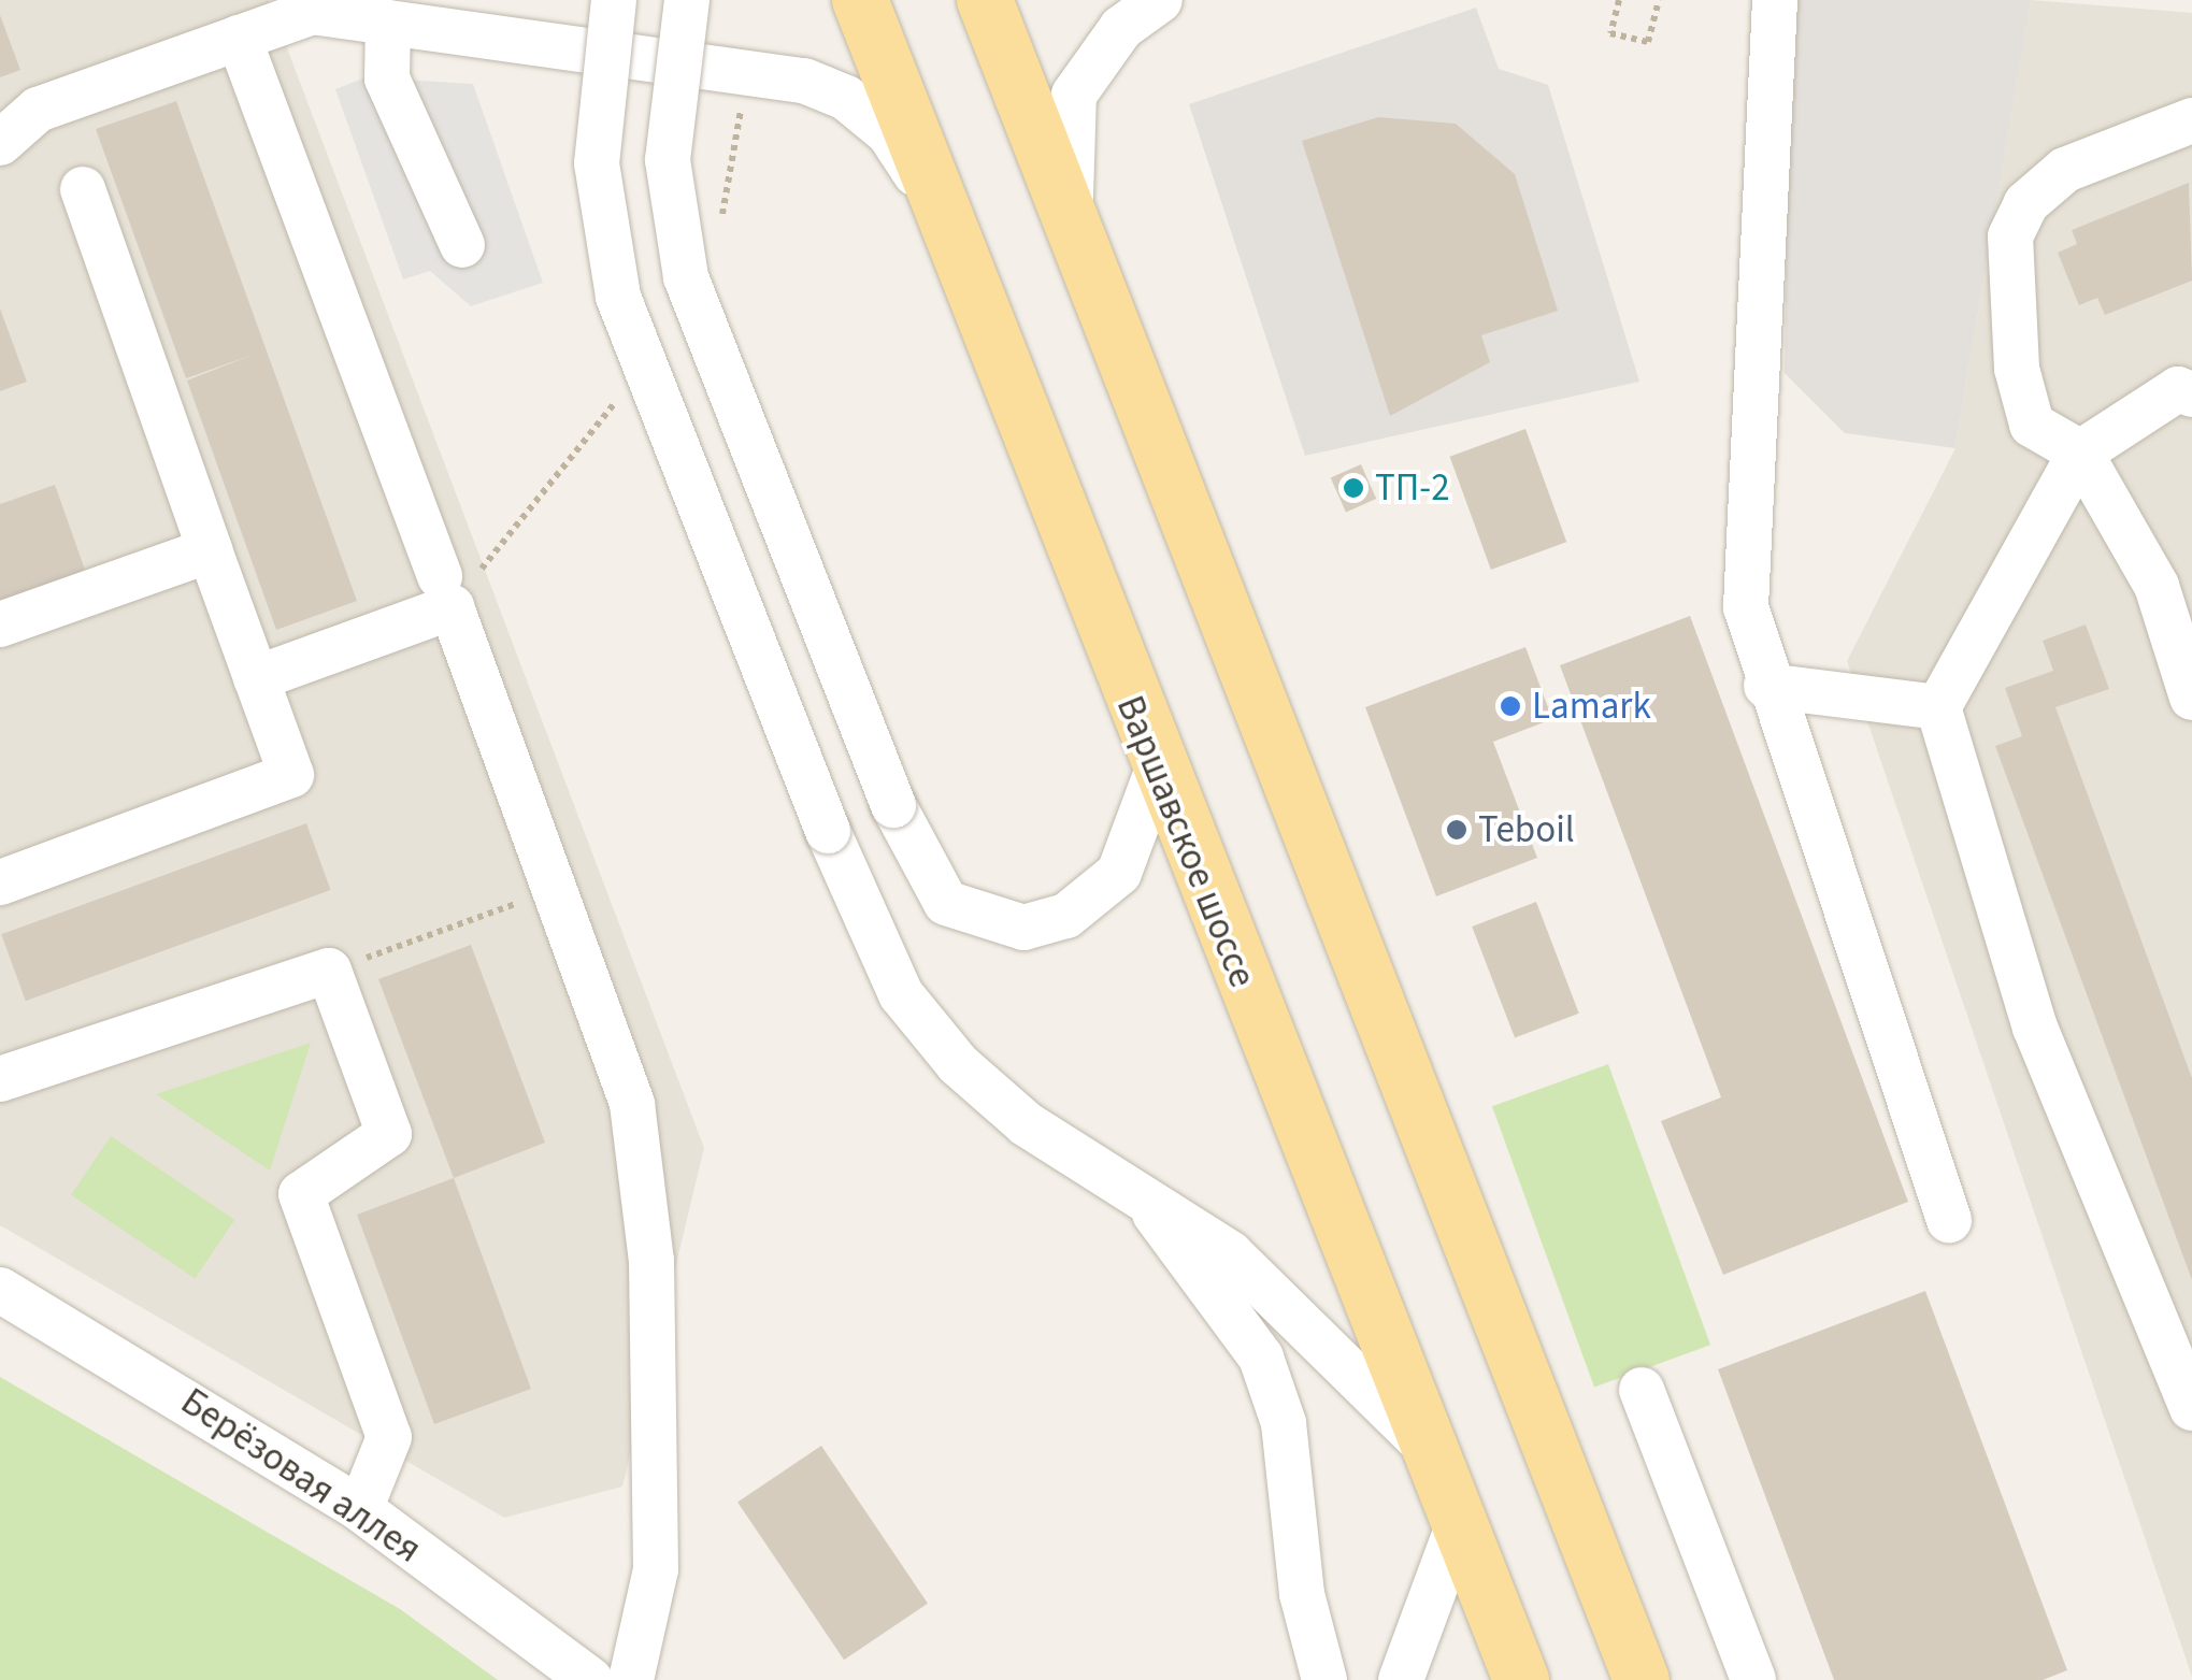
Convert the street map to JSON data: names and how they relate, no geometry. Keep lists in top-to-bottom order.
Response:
{
  "streets": {
    "main road": ["Варшавское шоссе"],
    "street": ["Берёзовая аллея"]
  },
  "places": ["ТП-2", "Lamark", "Teboil"]
}
